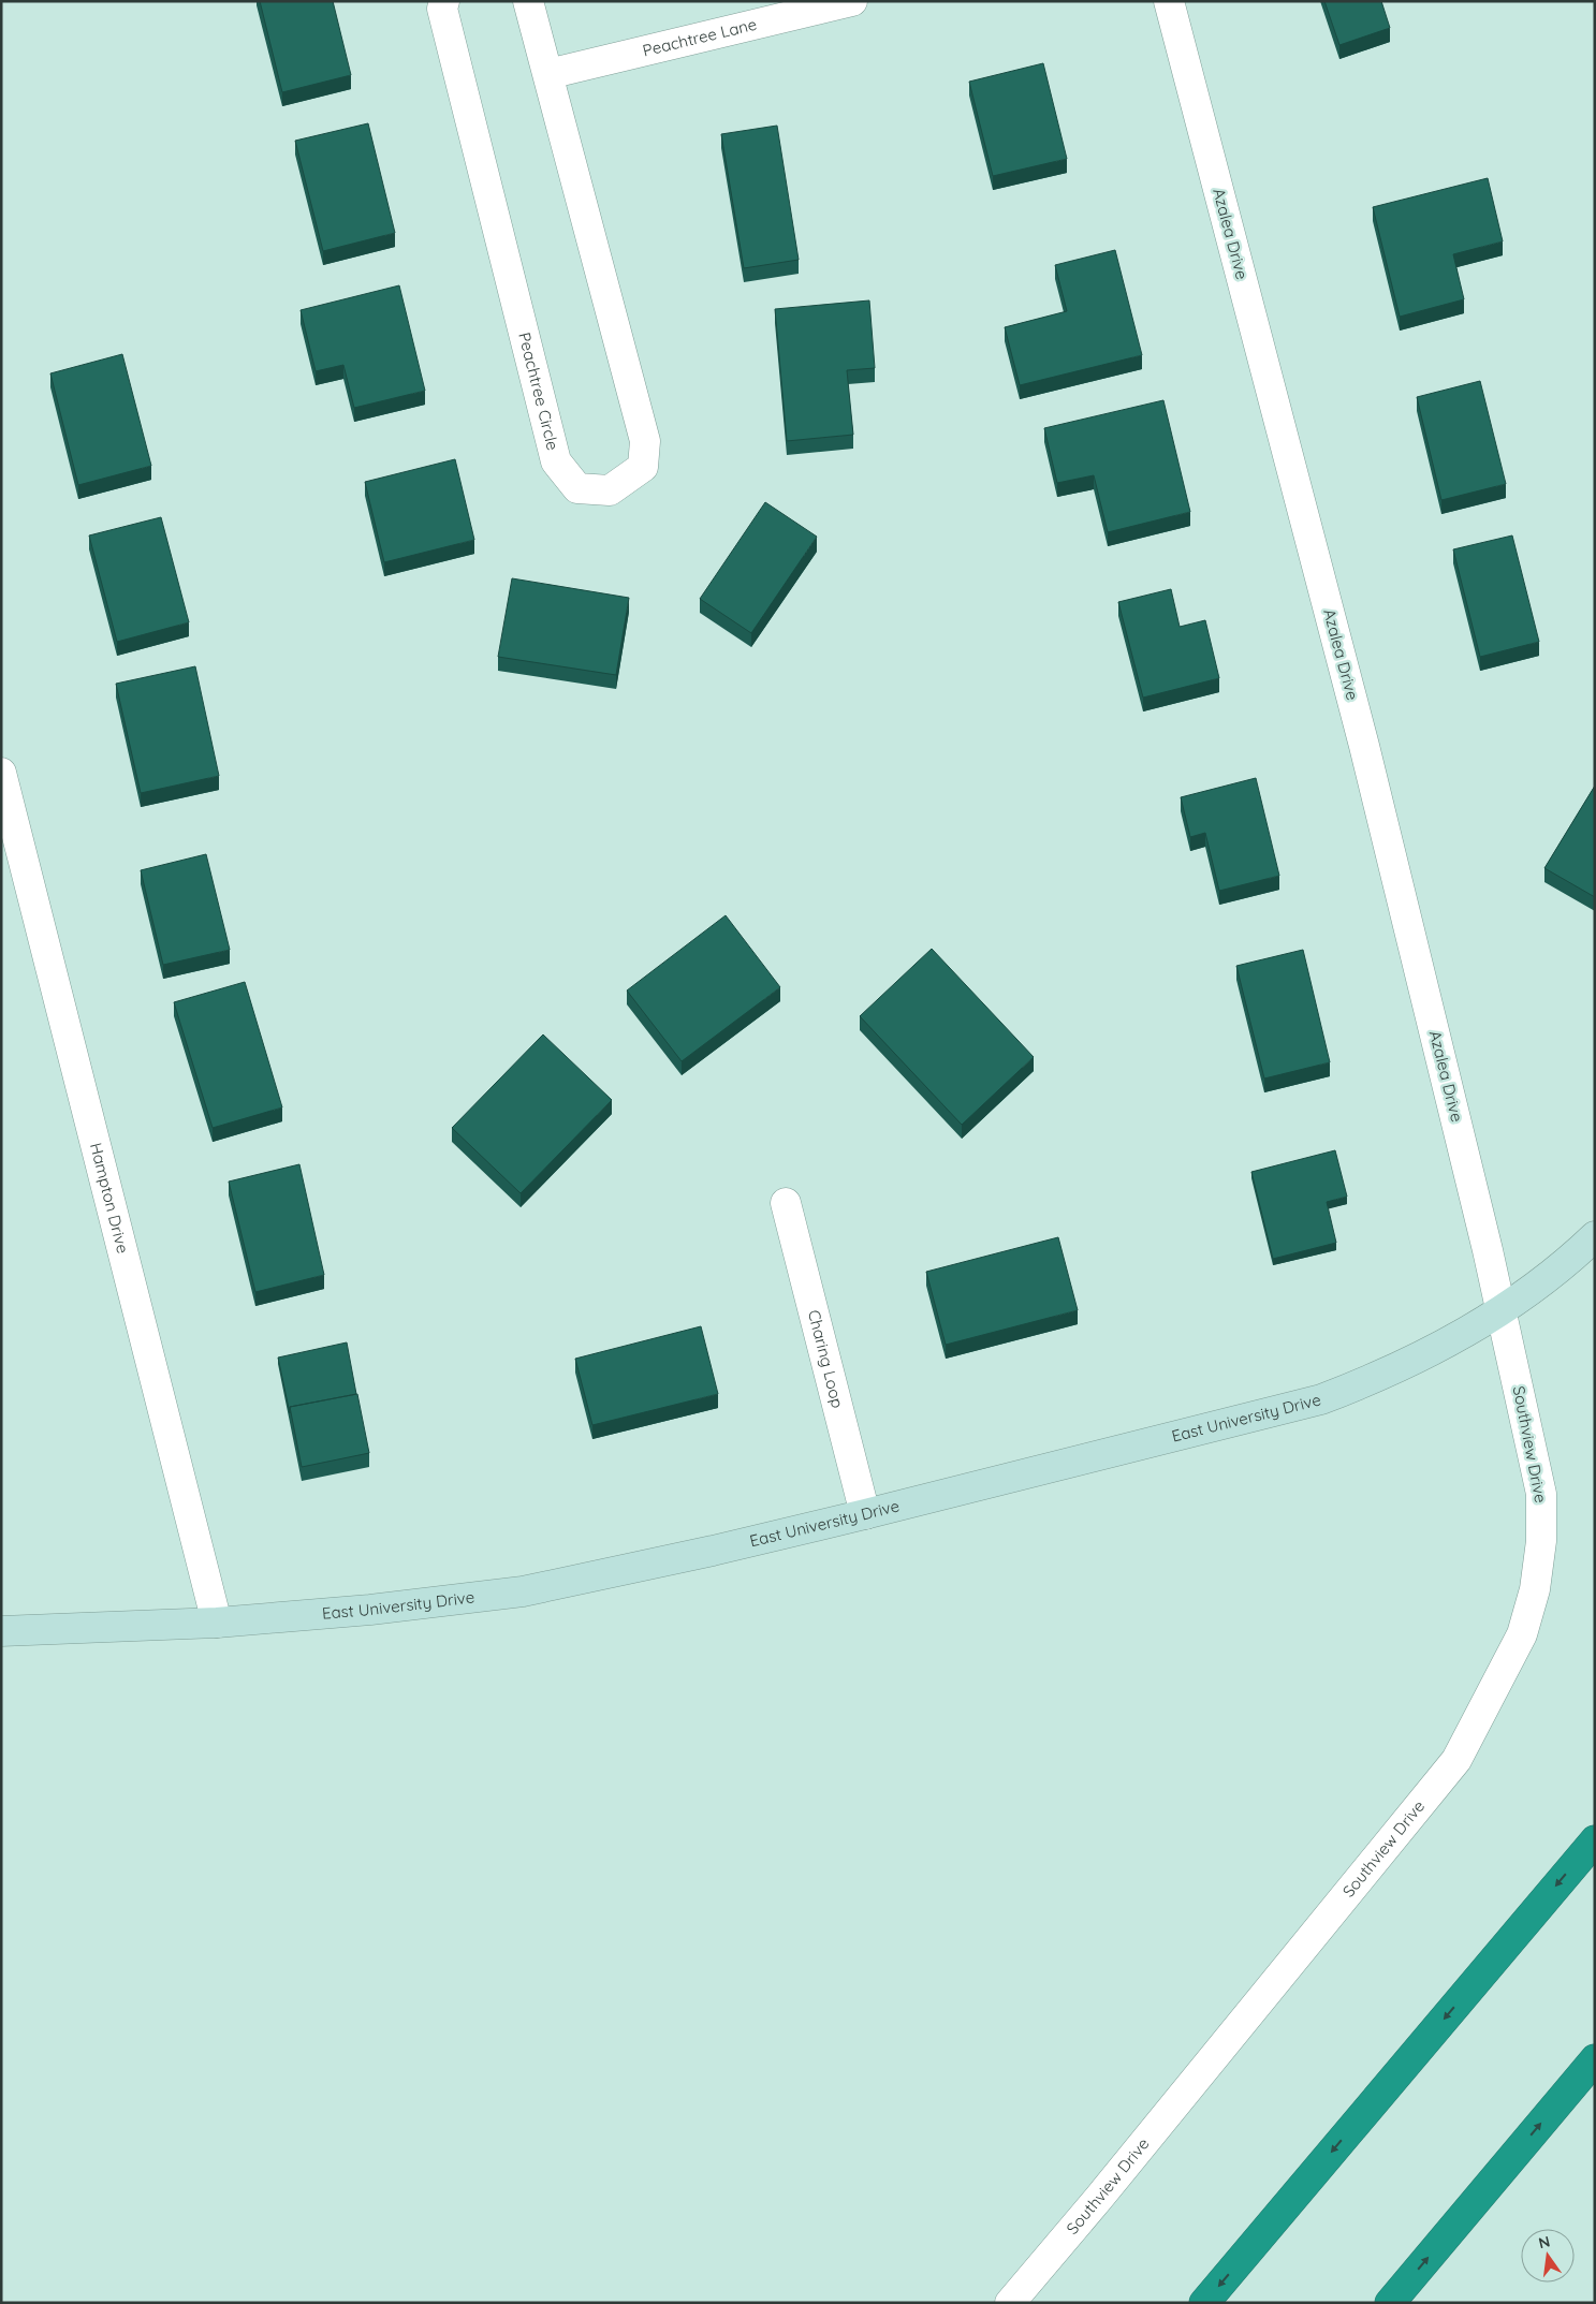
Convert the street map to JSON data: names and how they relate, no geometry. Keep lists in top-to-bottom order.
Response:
{
  "streets": {
    "main road": ["East University Drive"],
    "street": [
      "Peachtree Lane",
      "Azalea Drive",
      "Peachtree Circle",
      "Hampton Drive",
      "Charing Loop",
      "Southview Drive"
    ]
  },
  "crossings": [
    ["Peachtree Lane", "Peachtree Circle"],
    ["Azalea Drive", "East University Drive"],
    ["Azalea Drive", "Southview Drive"],
    ["Hampton Drive", "East University Drive"],
    ["Charing Loop", "East University Drive"],
    ["East University Drive", "Southview Drive"]
  ],
  "north": "top"
}
